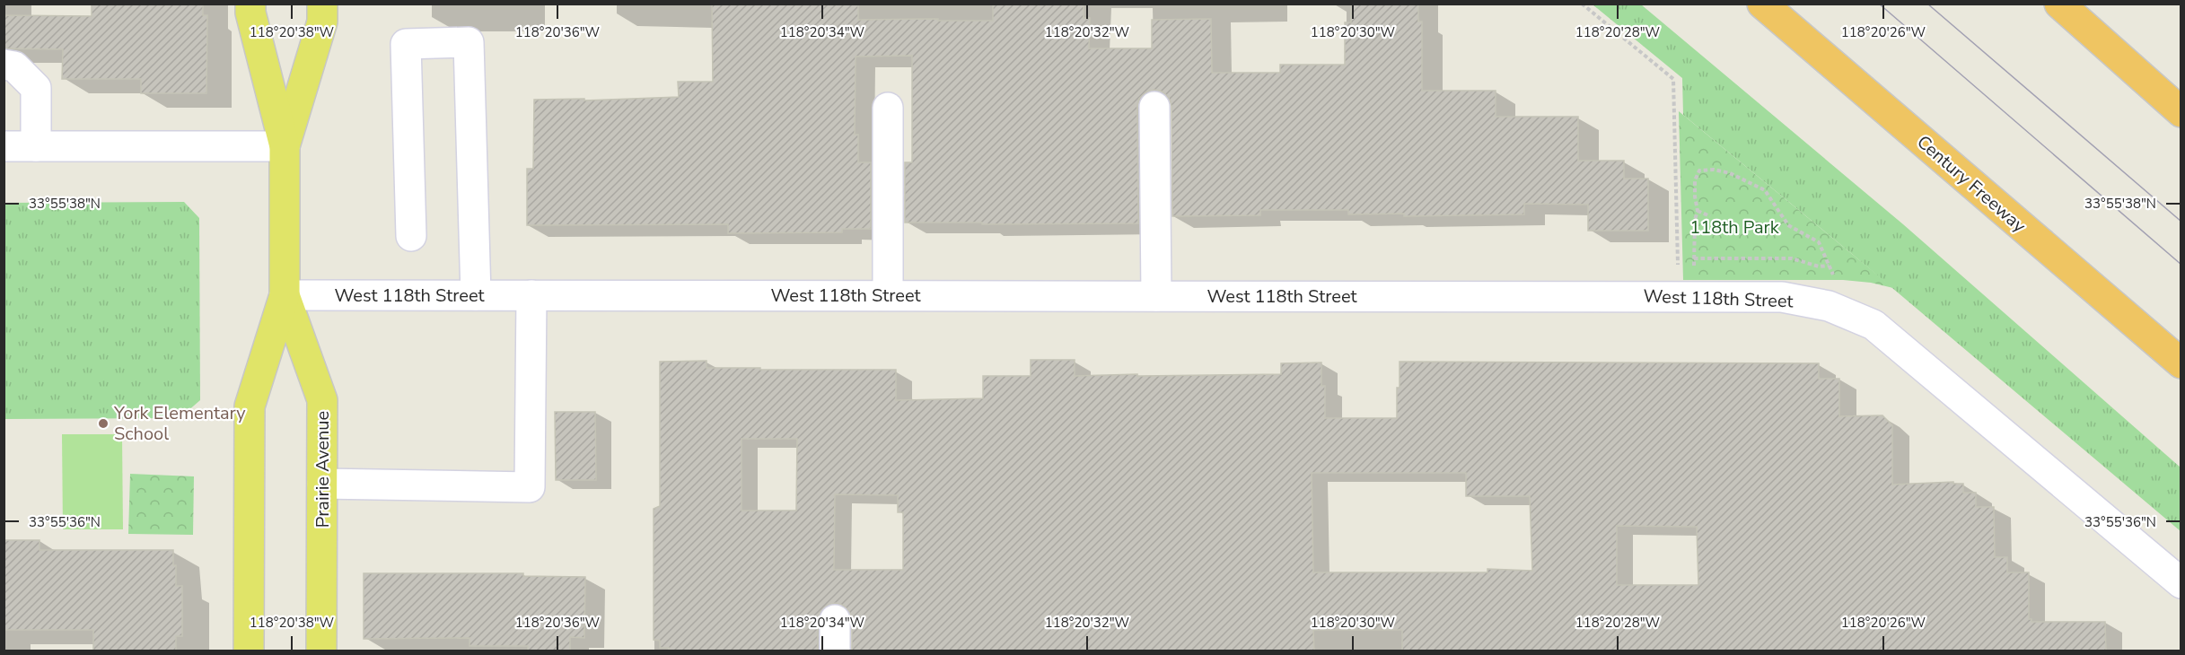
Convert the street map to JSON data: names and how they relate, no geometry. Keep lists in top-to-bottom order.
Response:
{
  "streets": {
    "highway": ["Century Freeway"],
    "main road": ["Prairie Avenue"],
    "street": ["West 118th Street"]
  },
  "crossings": [
    ["West 118th Street", "Prairie Avenue"]
  ],
  "parks": ["118th Park"],
  "places": ["York Elementary School"],
  "coordinates": [
    "118°20'38\"W",
    "118°20'36\"W",
    "118°20'34\"W",
    "118°20'32\"W",
    "118°20'30\"W",
    "118°20'28\"W",
    "118°20'26\"W",
    "33°55'38\"N",
    "33°55'36\"N"
  ]
}
